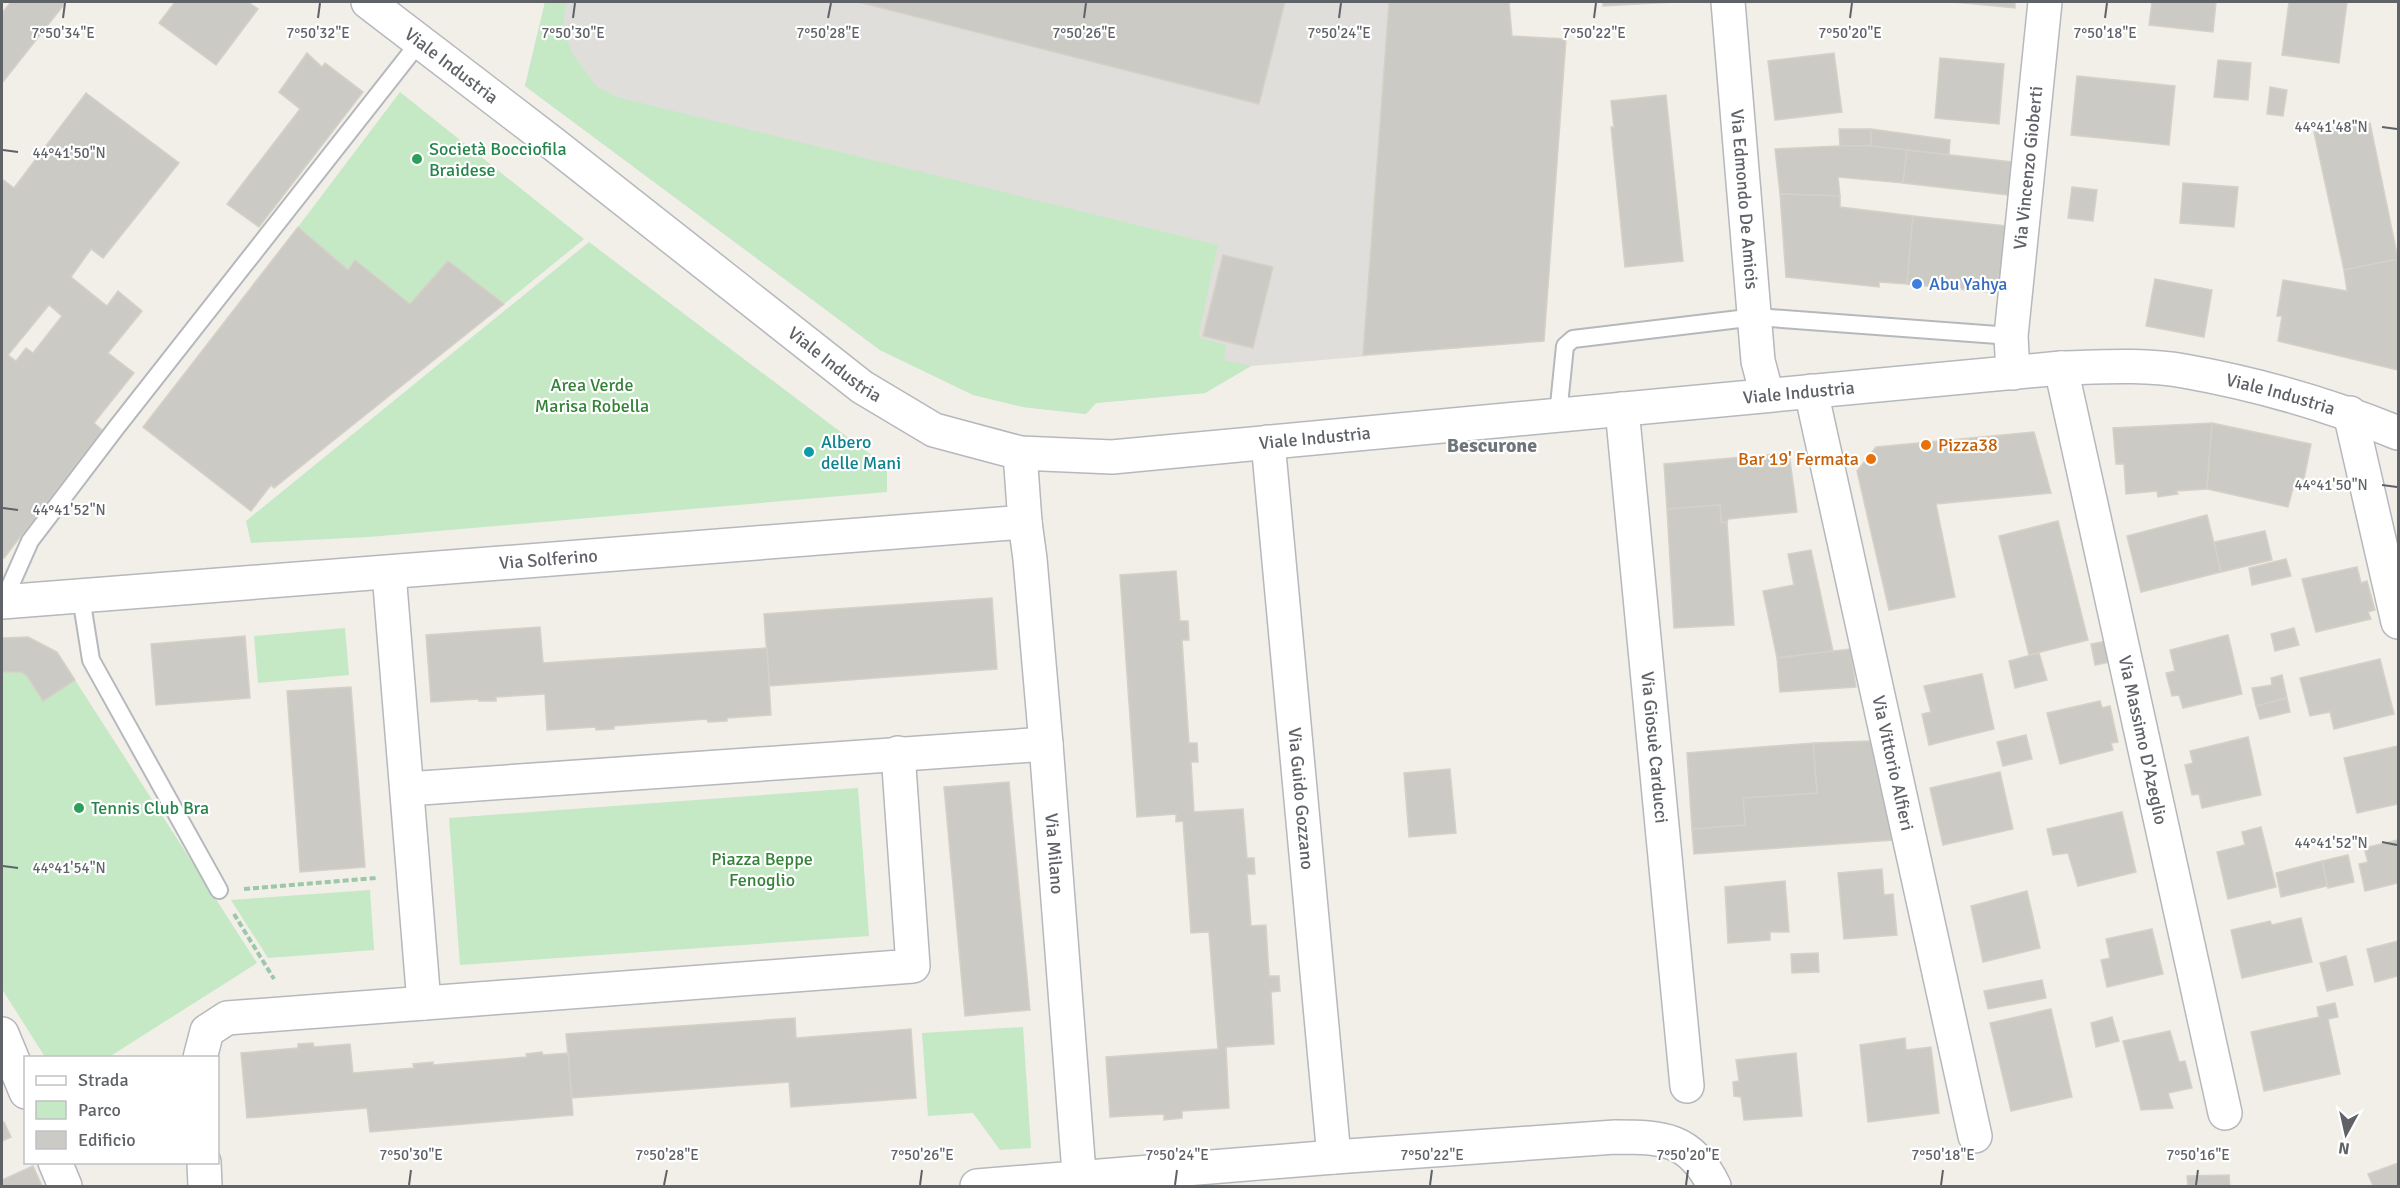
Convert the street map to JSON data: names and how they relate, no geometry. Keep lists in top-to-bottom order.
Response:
{
  "streets": {
    "street": [
      "Viale Industria",
      "Via Vincenzo Gioberti",
      "Via Edmondo De Amicis",
      "Via Solferino",
      "Via Massimo D'Azeglio",
      "Via Giosuè Carducci",
      "Via Vittorio Alfieri",
      "Via Guido Gozzano",
      "Via Milano"
    ]
  },
  "crossings": [
    ["Viale Industria", "Via Vincenzo Gioberti"],
    ["Viale Industria", "Via Edmondo De Amicis"],
    ["Viale Industria", "Via Massimo D'Azeglio"],
    ["Viale Industria", "Via Giosuè Carducci"],
    ["Viale Industria", "Via Vittorio Alfieri"],
    ["Viale Industria", "Via Guido Gozzano"],
    ["Via Solferino", "Via Milano"]
  ],
  "districts": ["Bescurone"],
  "parks": ["Area Verde Marisa Robella", "Piazza Beppe Fenoglio"],
  "places": [
    "Società Bocciofila Braidese",
    "Abu Yahya",
    "Pizza38",
    "Albero delle Mani",
    "Bar 19' Fermata",
    "Tennis Club Bra"
  ],
  "legend": ["Strada", "Parco", "Edificio"],
  "north": "bottom",
  "coordinates": [
    "7°50'34\"E",
    "7°50'32\"E",
    "7°50'30\"E",
    "7°50'28\"E",
    "7°50'26\"E",
    "7°50'24\"E",
    "7°50'22\"E",
    "7°50'20\"E",
    "7°50'18\"E",
    "44°41'48\"N",
    "44°41'50\"N",
    "44°41'52\"N",
    "44°41'54\"N",
    "7°50'16\"E"
  ]
}
